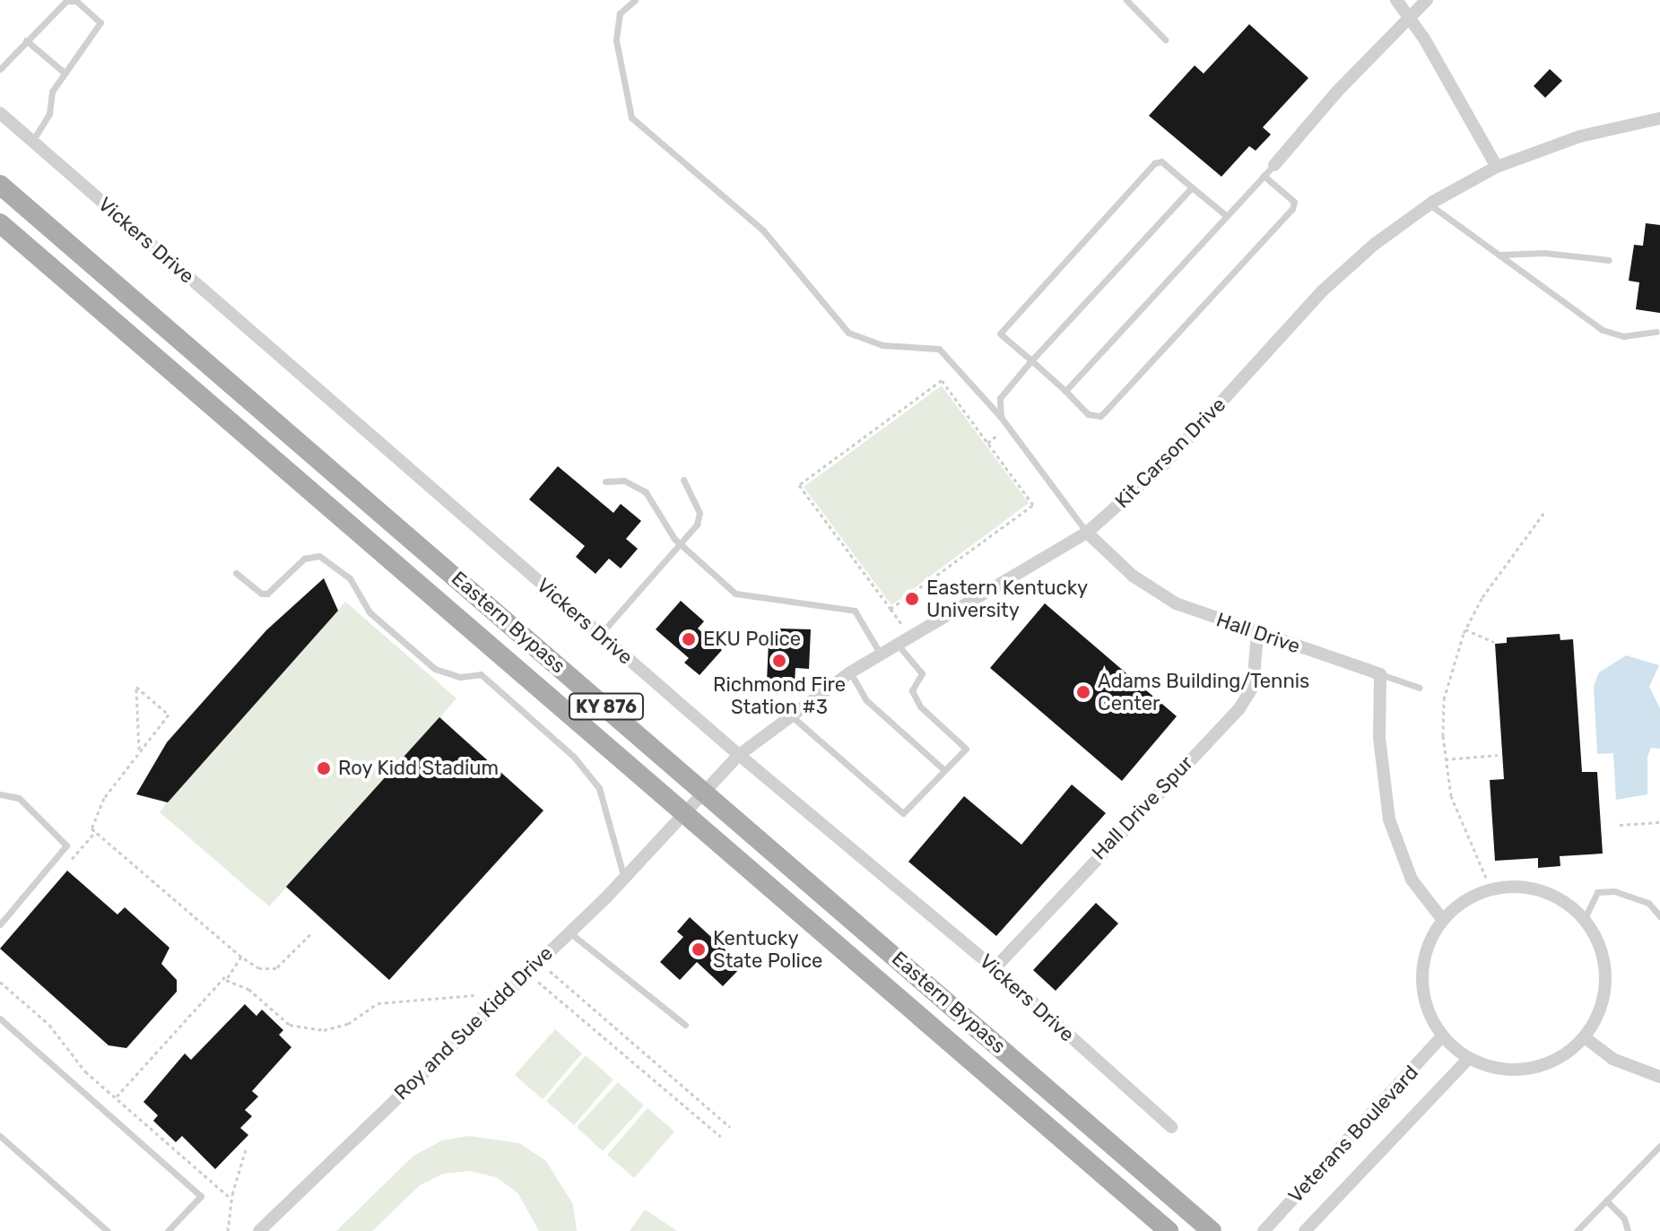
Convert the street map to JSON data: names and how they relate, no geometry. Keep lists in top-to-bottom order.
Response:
{
  "streets": {
    "main road": ["Eastern Bypass", "KY 876"],
    "street": [
      "Vickers Drive",
      "Kit Carson Drive",
      "Hall Drive",
      "Hall Drive Spur",
      "Roy and Sue Kidd Drive",
      "Veterans Boulevard"
    ]
  },
  "crossings": [
    ["Vickers Drive", "Kit Carson Drive"],
    ["Vickers Drive", "Hall Drive Spur"],
    ["Kit Carson Drive", "Eastern Bypass"],
    ["Kit Carson Drive", "Hall Drive"],
    ["Kit Carson Drive", "Roy and Sue Kidd Drive"],
    ["Eastern Bypass", "Roy and Sue Kidd Drive"],
    ["Hall Drive", "Hall Drive Spur"]
  ],
  "places": [
    "Eastern Kentucky University",
    "EKU Police",
    "Richmond Fire Station #3",
    "Adams Building/Tennis Center",
    "Roy Kidd Stadium",
    "Kentucky State Police"
  ]
}
